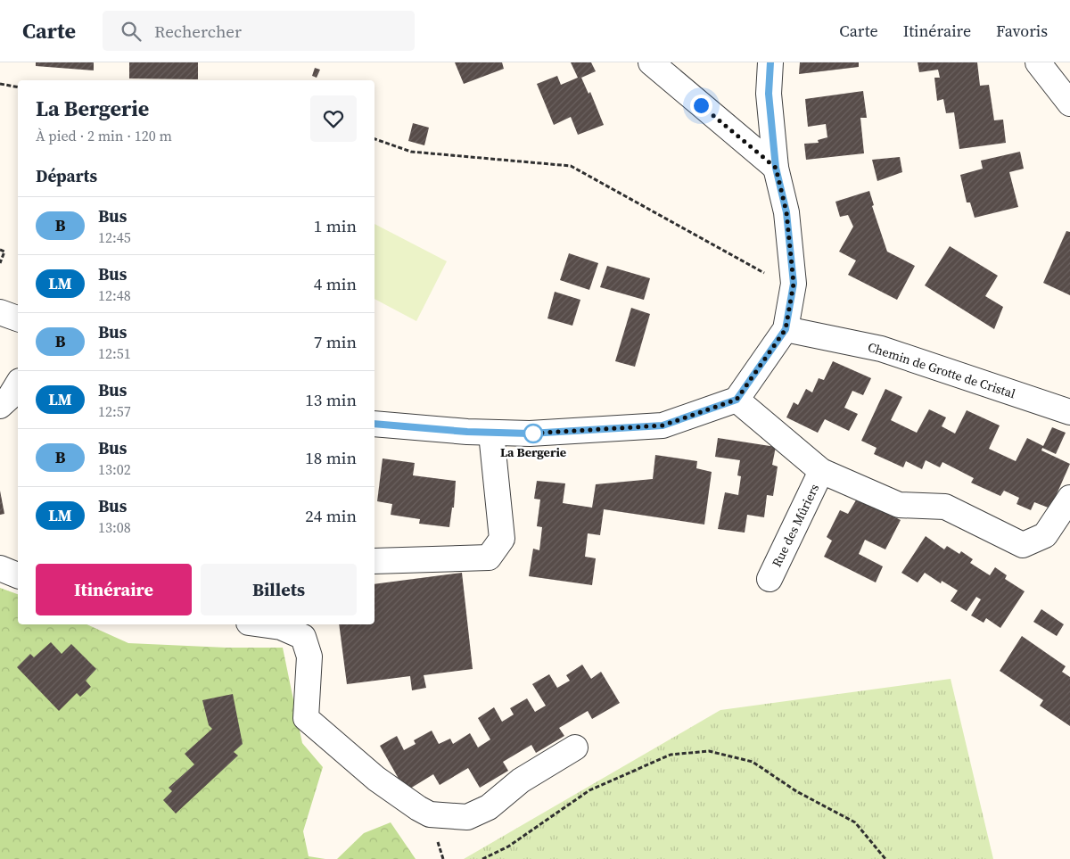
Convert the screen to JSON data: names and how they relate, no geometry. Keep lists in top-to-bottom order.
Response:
{
  "streets": {
    "street": ["Chemin de Grotte de Cristal", "Rue des Mûriers"]
  },
  "places": ["La Bergerie"],
  "lines": ["bus line B"],
  "page": {
    "header": "Carte",
    "search": "Rechercher",
    "nav": ["Carte", "Itinéraire", "Favoris"],
    "heading": [
      ["La Bergerie", "À pied · 2 min · 120 m"],
      "Départs"
    ],
    "list": [
      {
        "mark": "B",
        "name": "Bus",
        "note": "12:45",
        "value": "1 min"
      },
      {
        "mark": "LM",
        "name": "Bus",
        "note": "12:48",
        "value": "4 min"
      },
      {
        "mark": "B",
        "name": "Bus",
        "note": "12:51",
        "value": "7 min"
      },
      {
        "mark": "LM",
        "name": "Bus",
        "note": "12:57",
        "value": "13 min"
      },
      {
        "mark": "B",
        "name": "Bus",
        "note": "13:02",
        "value": "18 min"
      },
      {
        "mark": "LM",
        "name": "Bus",
        "note": "13:08",
        "value": "24 min"
      }
    ],
    "buttons": ["Itinéraire", "Billets"]
  }
}
